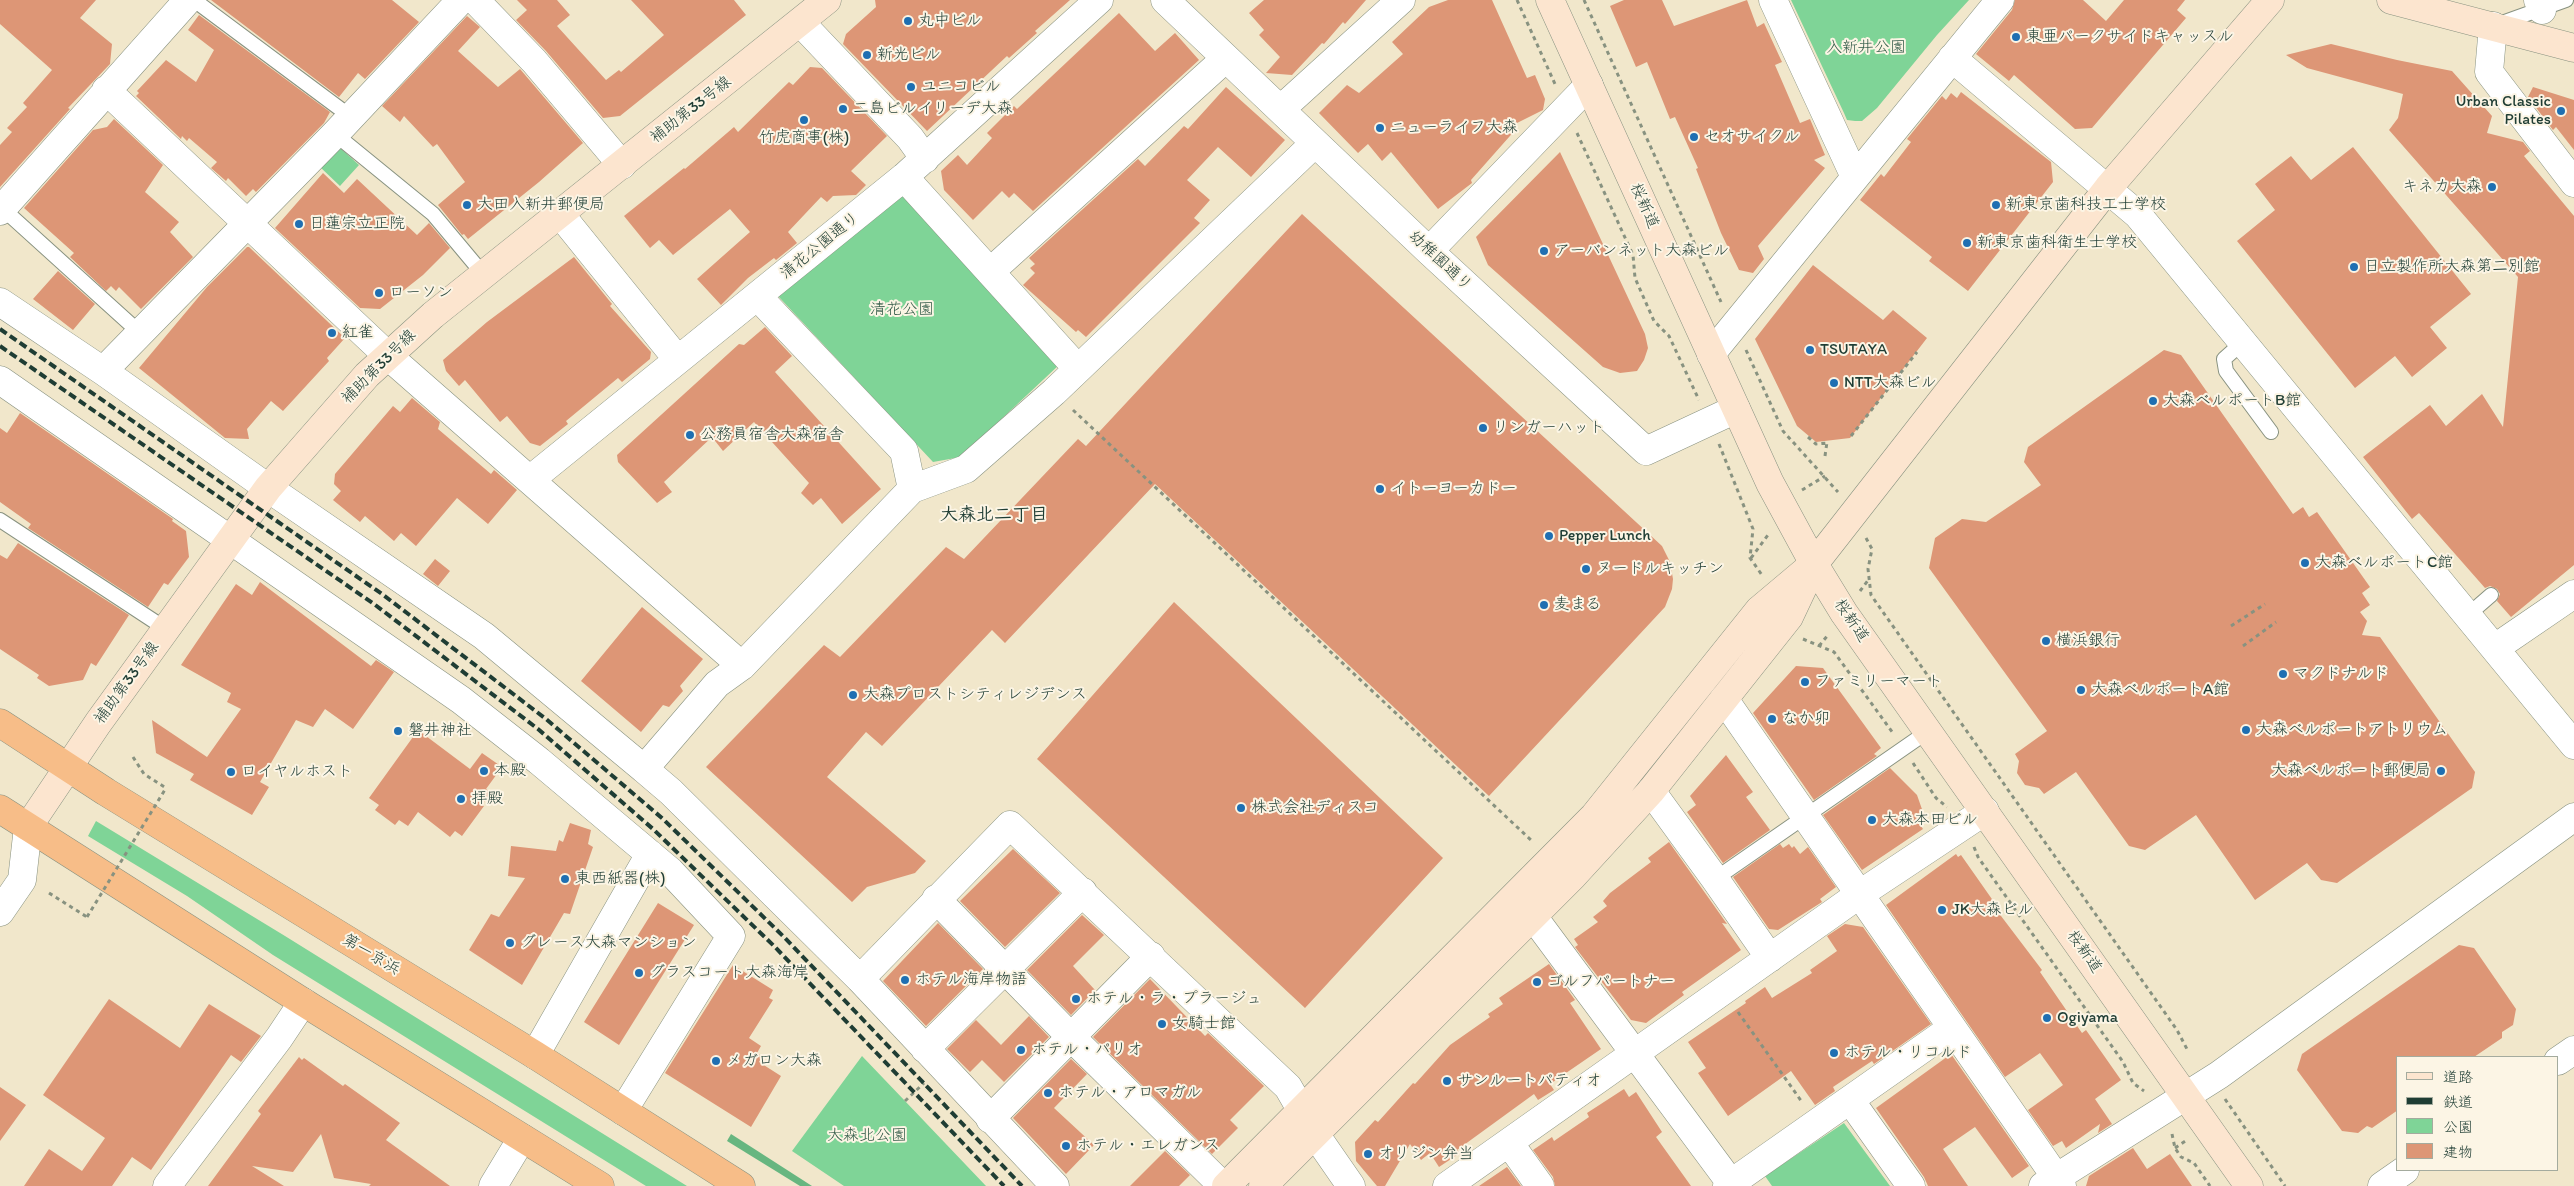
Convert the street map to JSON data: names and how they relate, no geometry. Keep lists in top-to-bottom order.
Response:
{
  "streets": {
    "highway": ["第一京浜"],
    "street": [
      "補助第33号線",
      "桜新道",
      "清花公園通り",
      "幼稚園通り"
    ]
  },
  "crossings": [
    ["補助第33号線", "第一京浜"],
    ["桜新道", "幼稚園通り"]
  ],
  "districts": ["大森北二丁目"],
  "parks": ["入新井公園", "清花公園", "大森北公園"],
  "places": [
    "丸中ビル",
    "東亜パークサイドキャッスル",
    "新光ビル",
    "ユニコビル",
    "二島ビルイリーデ大森",
    "Urban Classic Pilates",
    "竹虎商事(株)",
    "ニューライフ大森",
    "セオサイクル",
    "キネカ大森",
    "大田入新井郵便局",
    "新東京歯科技工士学校",
    "日蓮宗立正院",
    "新東京歯科衛生士学校",
    "アーバンネット大森ビル",
    "日立製作所大森第二別館",
    "ローソン",
    "紅雀",
    "TSUTAYA",
    "NTT大森ビル",
    "大森ベルポートB館",
    "リンガーハット",
    "公務員宿舎大森宿舎",
    "イトーヨーカドー",
    "Pepper Lunch",
    "大森ベルポートC館",
    "ヌードルキッチン",
    "麦まる",
    "横浜銀行",
    "マクドナルド",
    "ファミリーマート",
    "大森ベルポートA館",
    "大森プロストシティレジデンス",
    "なか卯",
    "大森ベルポートアトリウム",
    "磐井神社",
    "本殿",
    "大森ベルポート郵便局",
    "ロイヤルホスト",
    "拝殿",
    "株式会社ディスコ",
    "大森本田ビル",
    "東西紙器(株)",
    "JK大森ビル",
    "グレース大森マンション",
    "グラスコート大森海岸",
    "ホテル海岸物語",
    "ゴルフパートナー",
    "ホテル・ラ・プラージュ",
    "Ogiyama",
    "女騎士館",
    "ホテル・パリオ",
    "ホテル・リコルド",
    "メガロン大森",
    "サンルートパティオ",
    "ホテル・アロマガル",
    "ホテル・エレガンス",
    "オリジン弁当"
  ],
  "legend": [
    "道路",
    "鉄道",
    "公園",
    "建物"
  ]
}
